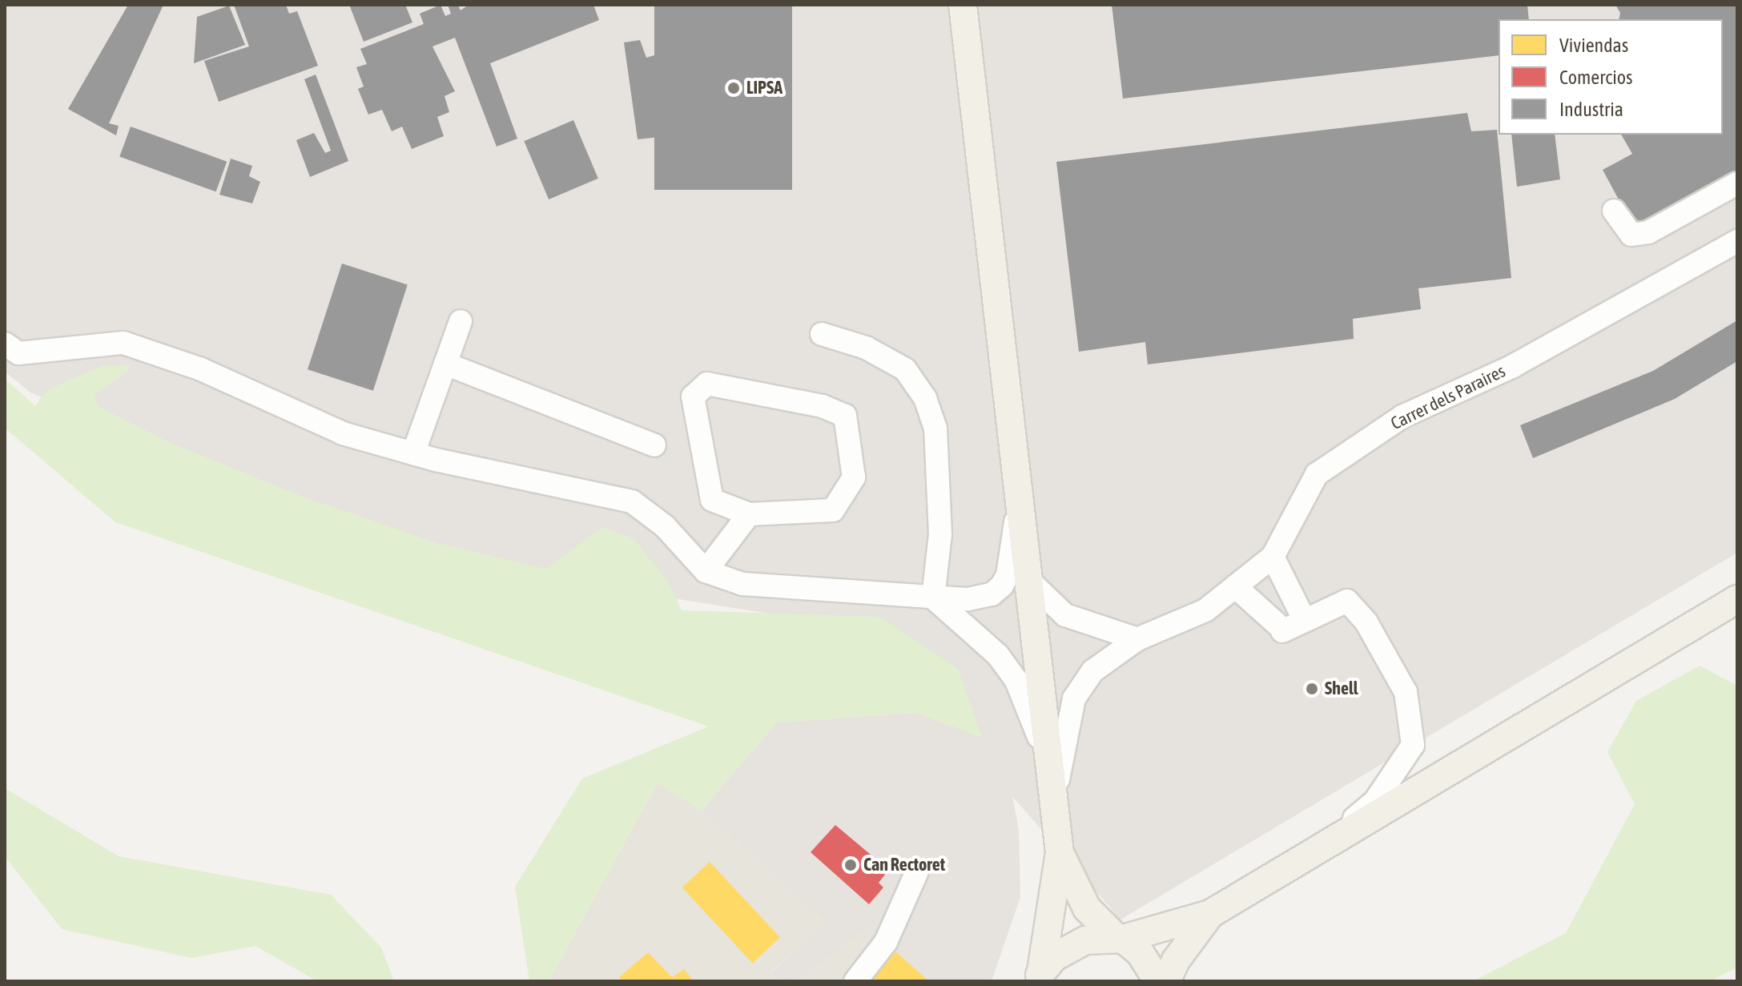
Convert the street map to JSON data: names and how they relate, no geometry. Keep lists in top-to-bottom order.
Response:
{
  "streets": {
    "street": ["Carrer dels Paraires"]
  },
  "places": ["LIPSA", "Shell", "Can Rectoret"],
  "legend": ["Viviendas", "Comercios", "Industria"]
}
